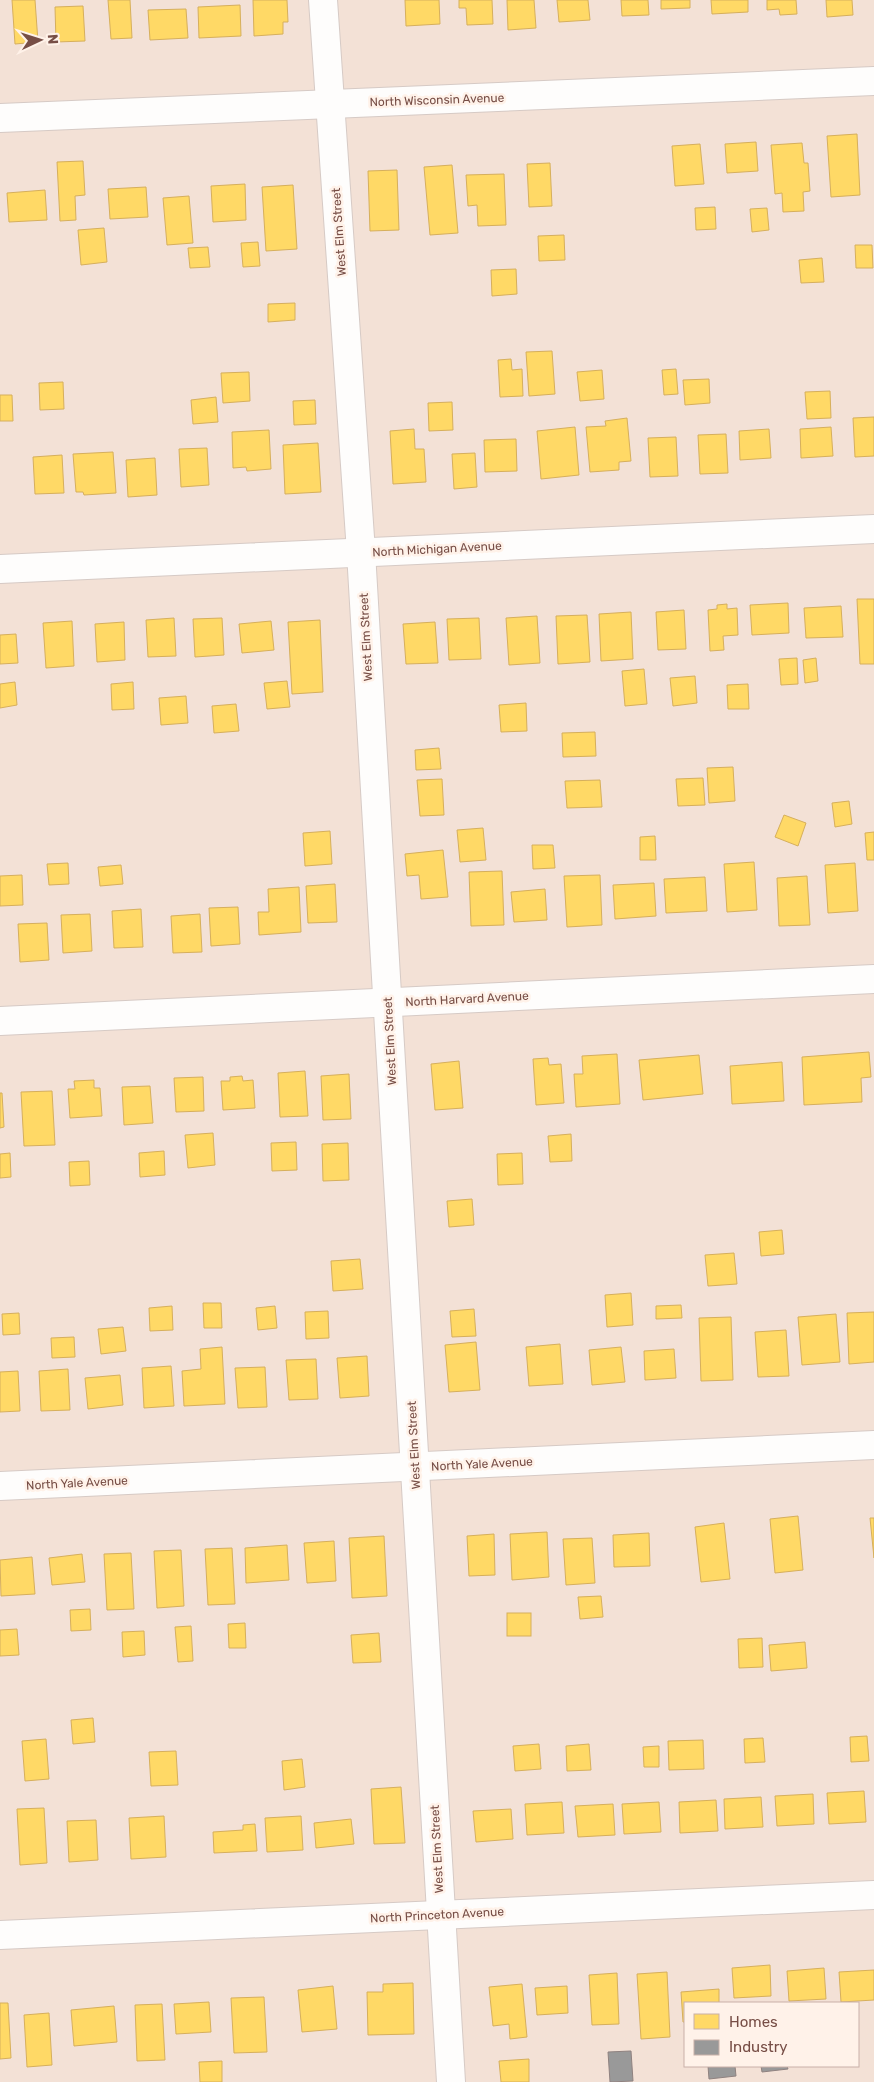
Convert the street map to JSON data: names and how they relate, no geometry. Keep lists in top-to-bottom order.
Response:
{
  "streets": {
    "street": [
      "North Wisconsin Avenue",
      "West Elm Street",
      "North Michigan Avenue",
      "North Harvard Avenue",
      "North Yale Avenue",
      "North Princeton Avenue"
    ]
  },
  "crossings": [
    ["North Wisconsin Avenue", "West Elm Street"],
    ["West Elm Street", "North Michigan Avenue"],
    ["West Elm Street", "North Harvard Avenue"],
    ["West Elm Street", "North Yale Avenue"],
    ["West Elm Street", "North Princeton Avenue"]
  ],
  "legend": ["Homes", "Industry"],
  "north": "right"
}
